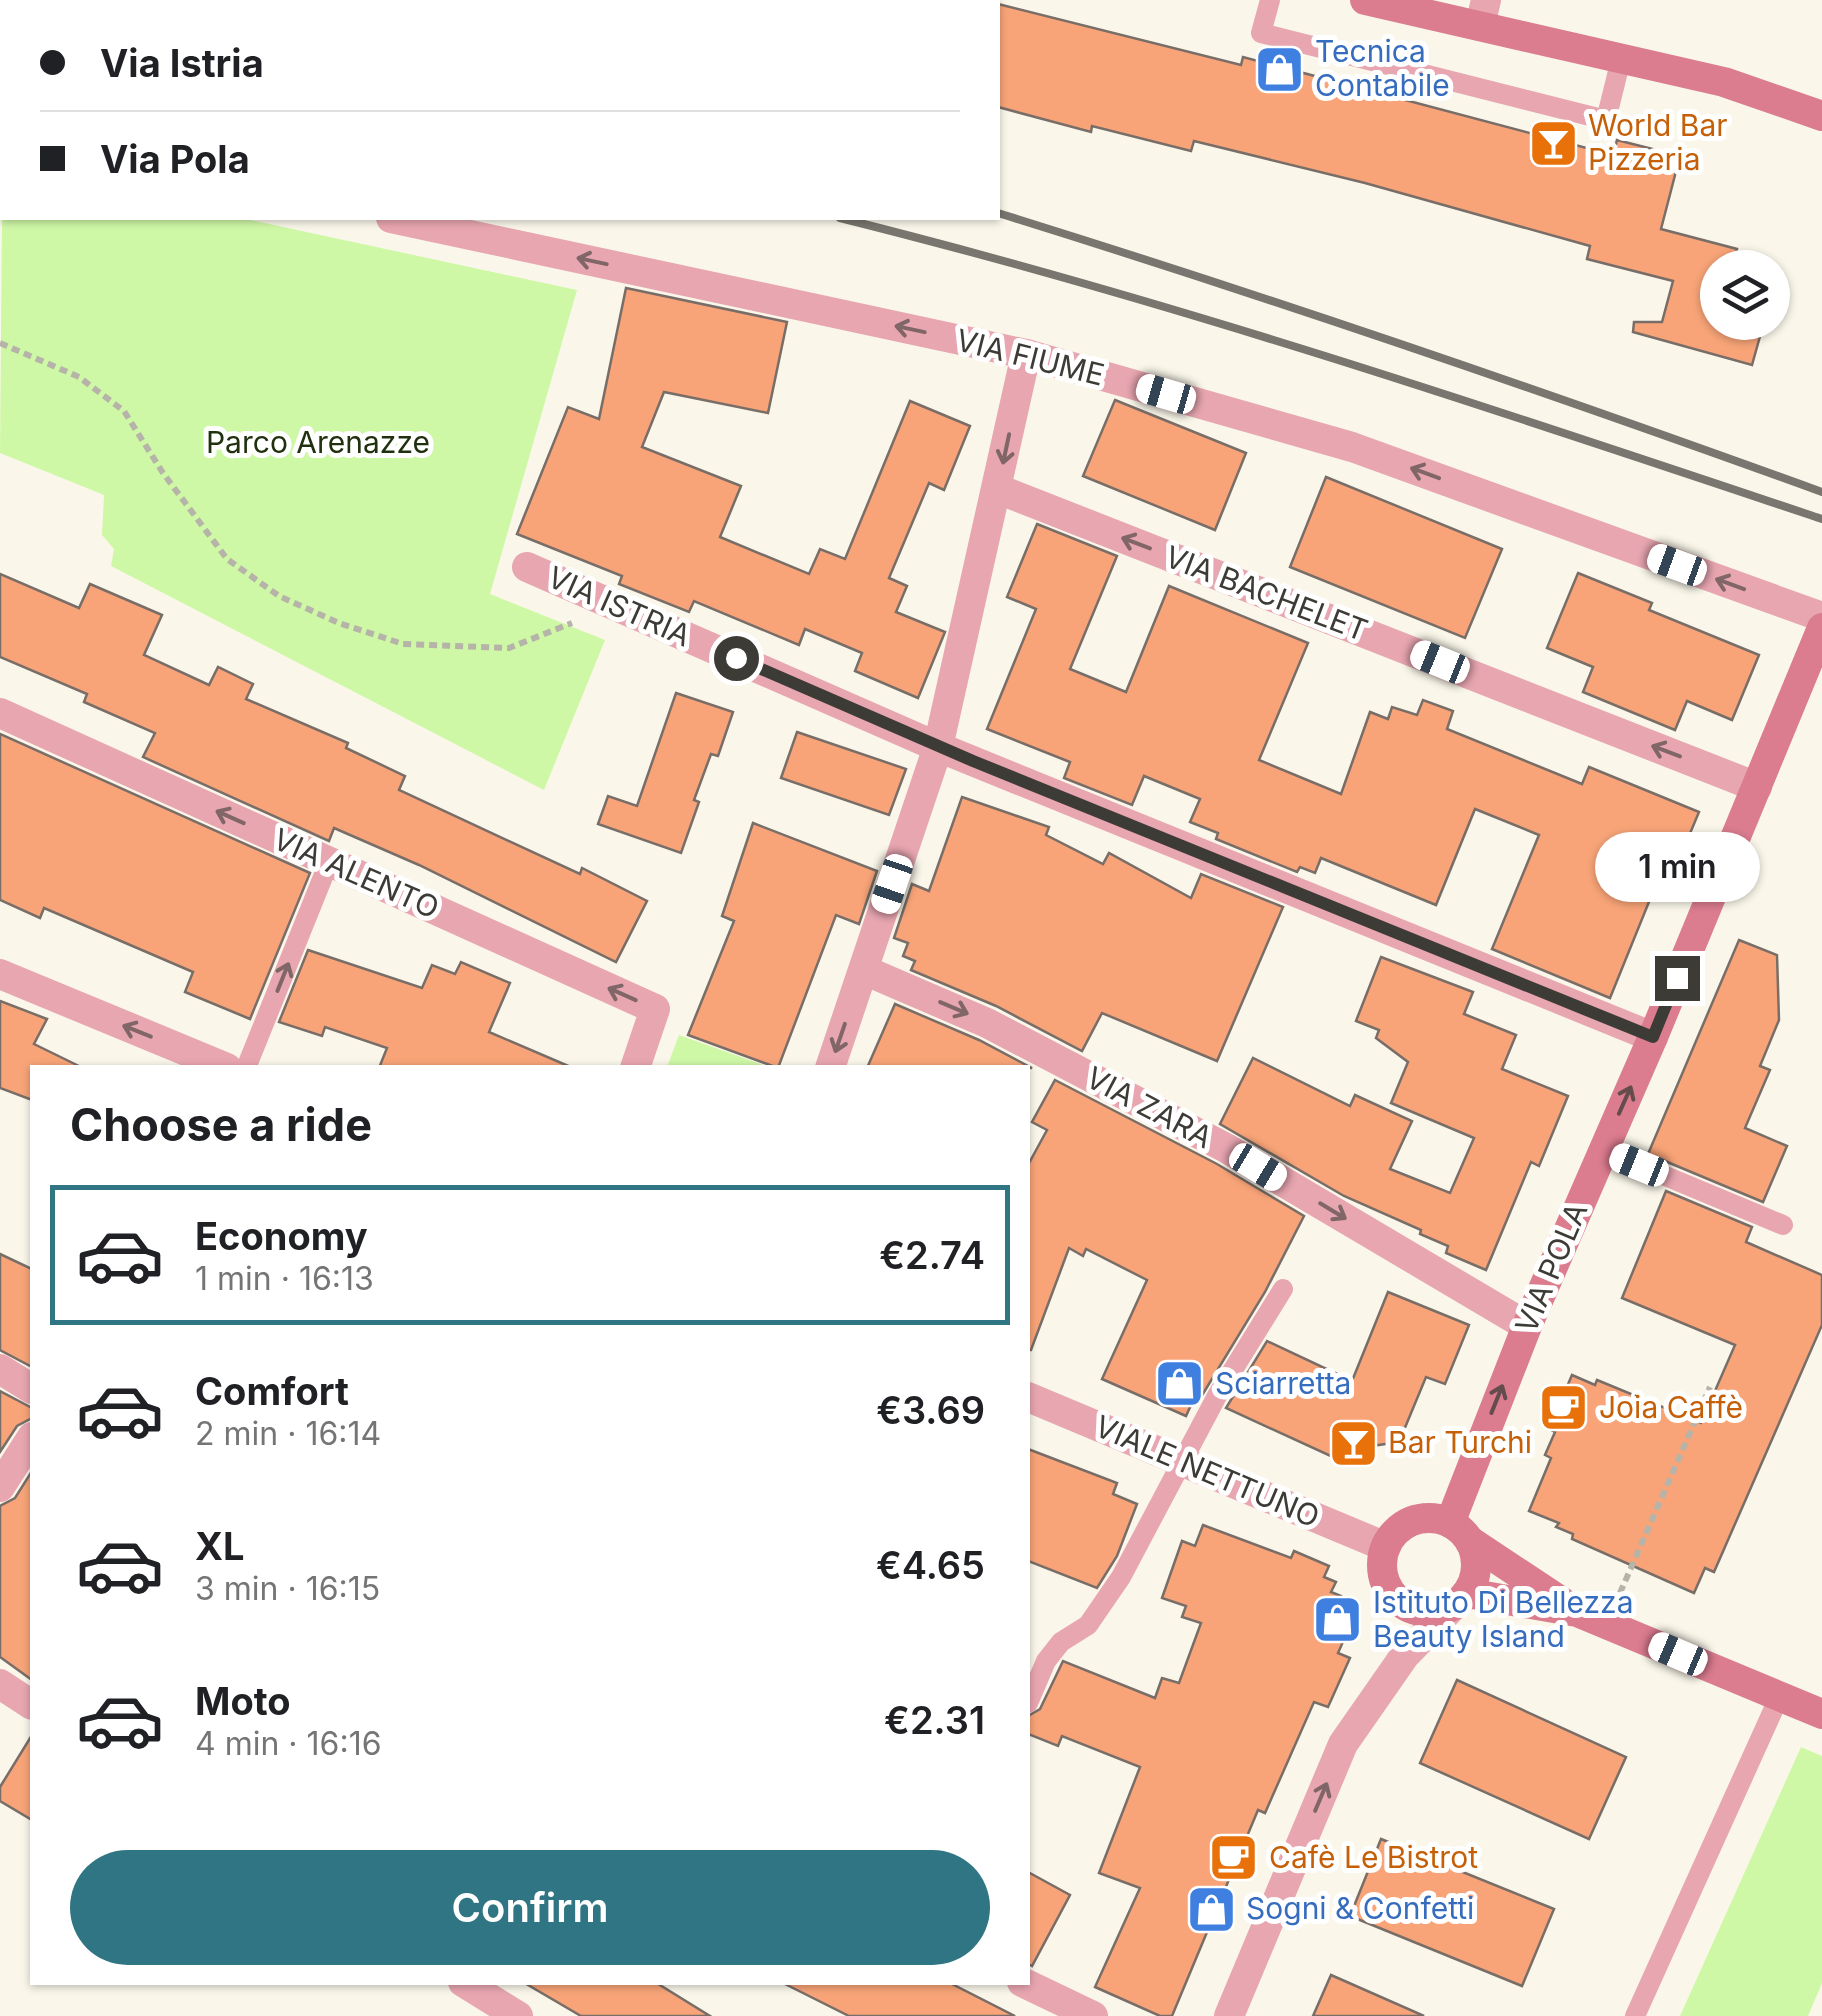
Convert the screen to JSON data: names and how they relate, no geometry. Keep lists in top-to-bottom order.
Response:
{
  "streets": {
    "street": [
      "VIA FIUME",
      "VIA BACHELET",
      "VIA ISTRIA",
      "VIA ALENTO",
      "VIA ZARA",
      "VIA POLA",
      "VIALE NETTUNO"
    ]
  },
  "crossings": [
    ["VIA BACHELET", "VIA POLA"],
    ["VIA ISTRIA", "VIA POLA"],
    ["VIA ZARA", "VIA POLA"],
    ["VIA POLA", "VIALE NETTUNO"]
  ],
  "one_way": ["VIA FIUME", "VIA BACHELET", "VIA ZARA"],
  "parks": ["Parco Arenazze"],
  "places": {
    "shop": [
      "Tecnica Contabile",
      "Sciarretta",
      "Istituto Di Bellezza Beauty Island",
      "Sogni & Confetti"
    ],
    "bar": ["World Bar Pizzeria", "Bar Turchi"],
    "cafe": ["Joia Caffè", "Cafè Le Bistrot"]
  },
  "page": {
    "banner": ["Via Istria", "Via Pola"],
    "bubble": "1 min",
    "heading": "Choose a ride",
    "list": [
      {
        "name": "Economy",
        "note": "1 min · 16:13",
        "value": "€2.74"
      },
      {
        "name": "Comfort",
        "note": "2 min · 16:14",
        "value": "€3.69"
      },
      {
        "name": "XL",
        "note": "3 min · 16:15",
        "value": "€4.65"
      },
      {
        "name": "Moto",
        "note": "4 min · 16:16",
        "value": "€2.31"
      }
    ],
    "buttons": "Confirm"
  }
}
